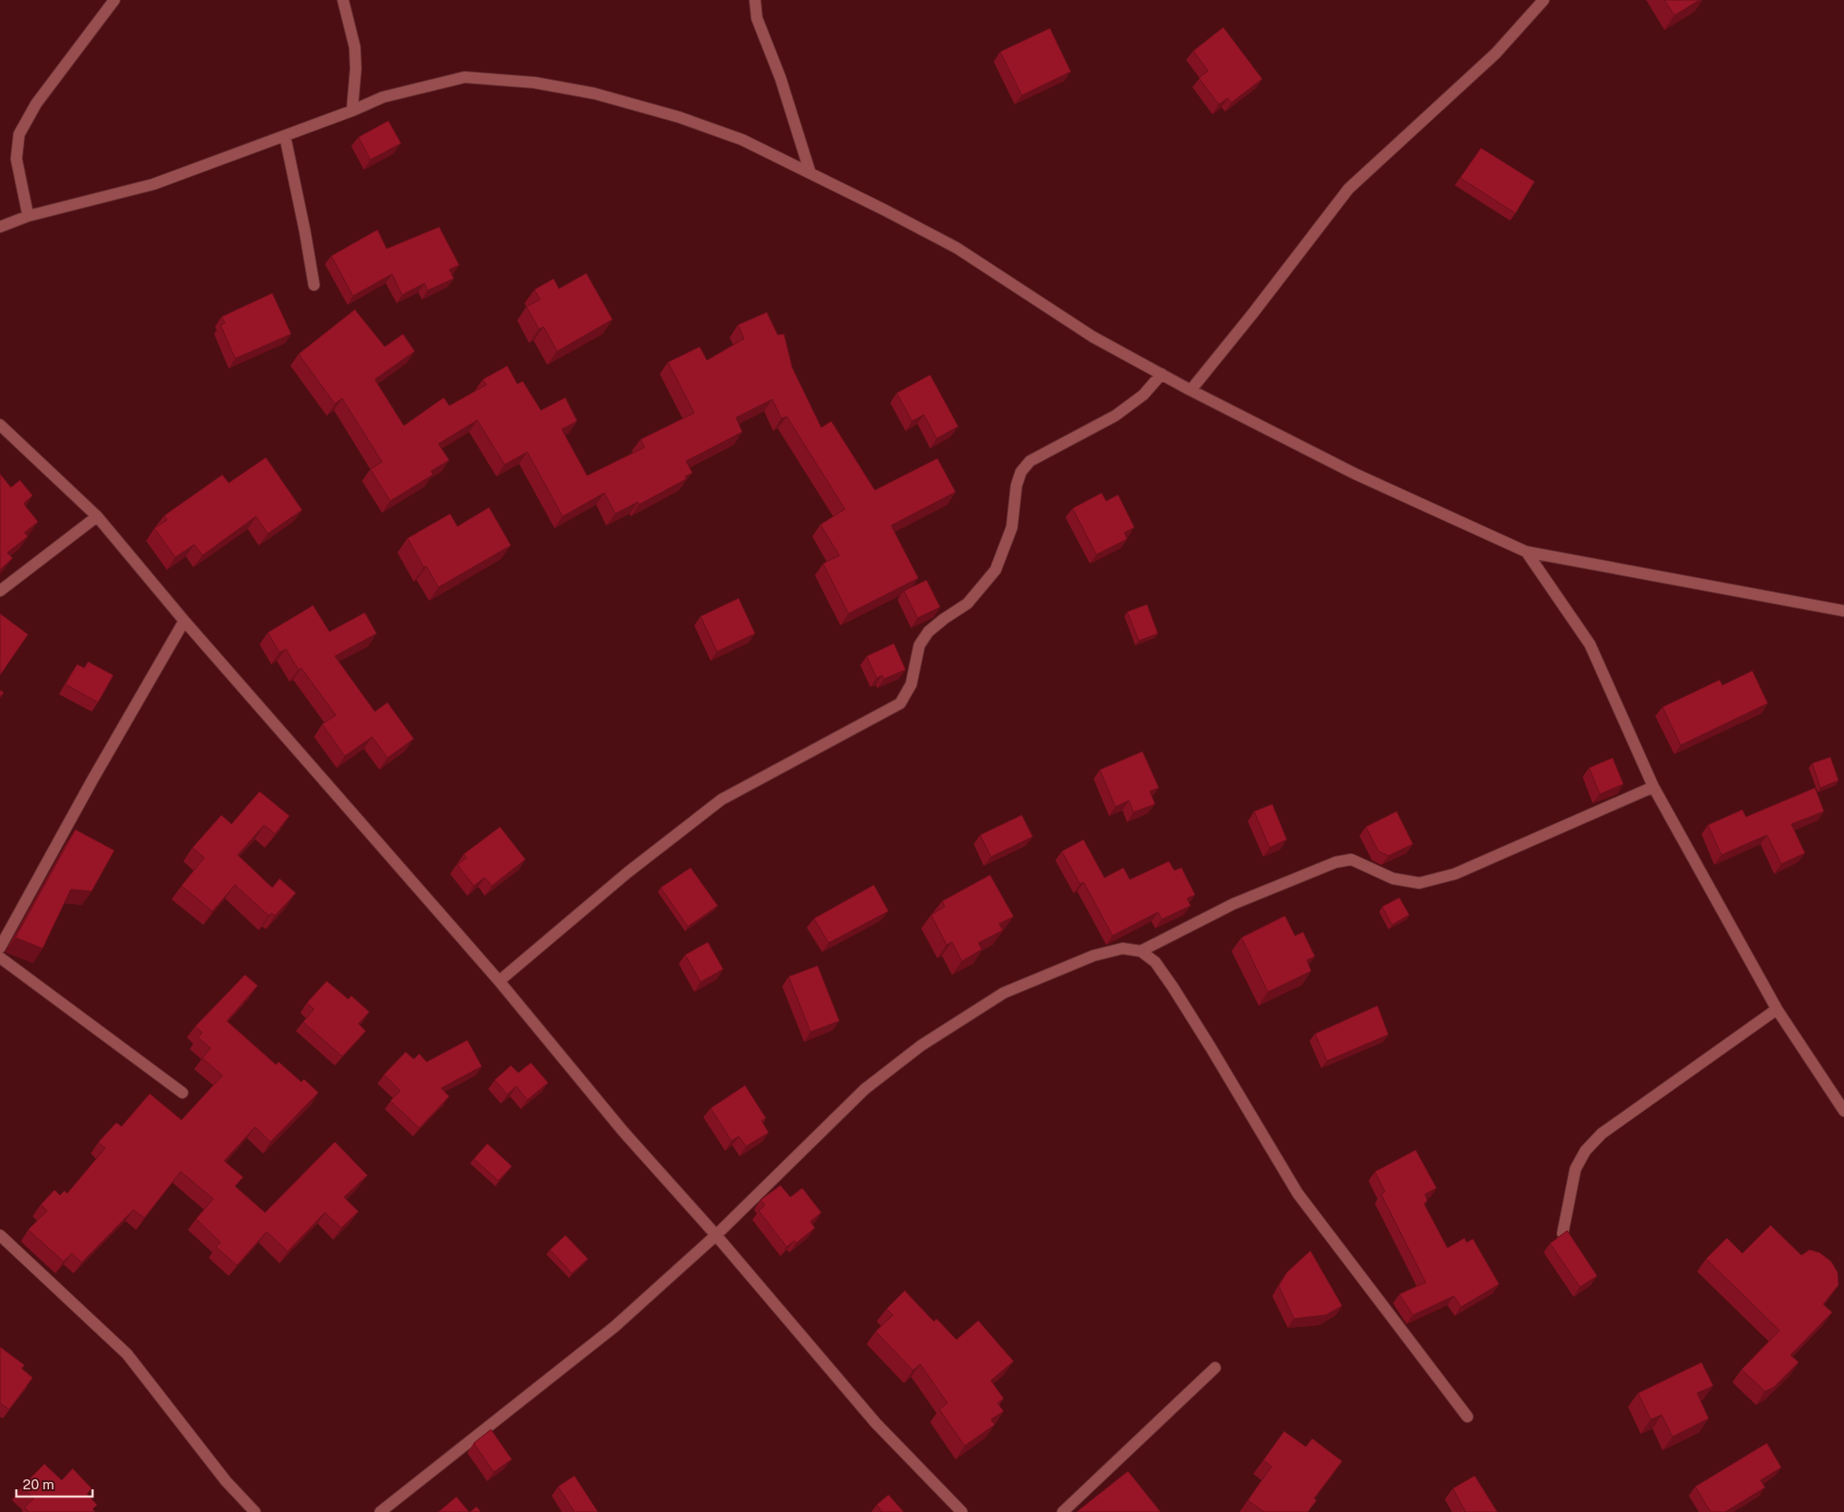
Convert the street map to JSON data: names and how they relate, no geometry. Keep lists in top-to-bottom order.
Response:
{
  "scale_bar": "20 m"
}
